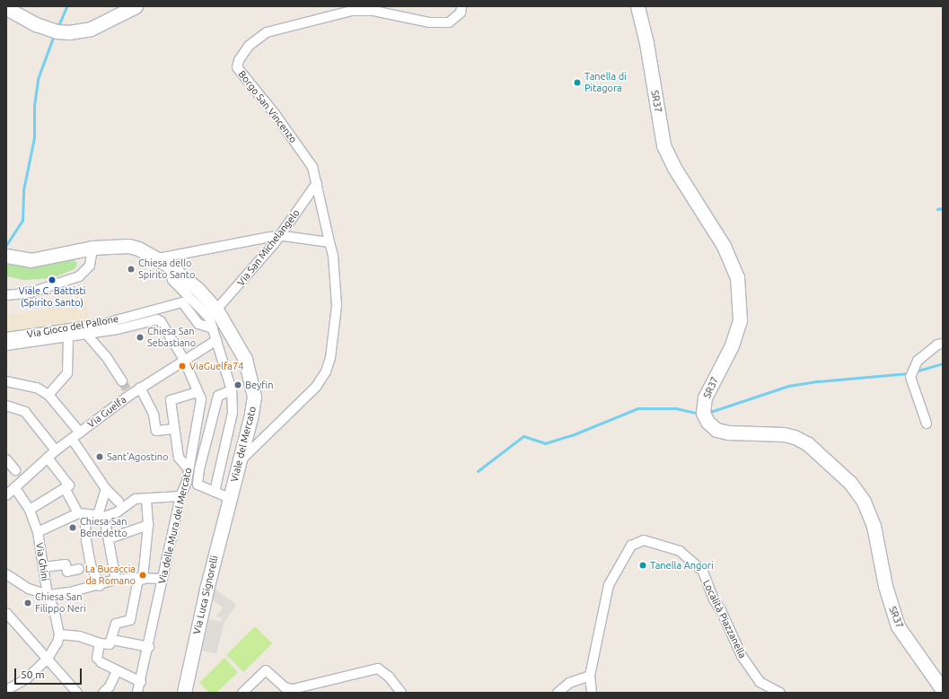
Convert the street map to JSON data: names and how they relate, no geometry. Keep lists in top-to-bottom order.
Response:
{
  "streets": {
    "street": [
      "SR37",
      "Borgo San Vincenzo",
      "Via San Michelangelo",
      "Via Gioco del Pallone",
      "Via Guelfa",
      "Viale del Mercato",
      "Via delle Mura del Mercato",
      "Via Ghini",
      "Via Luca Signorelli",
      "Località Piazzanella"
    ]
  },
  "crossings": [
    ["Borgo San Vincenzo", "Via San Michelangelo"],
    ["Borgo San Vincenzo", "Viale del Mercato"],
    ["Via San Michelangelo", "Viale del Mercato"],
    ["Via Guelfa", "Via delle Mura del Mercato"],
    ["Via Guelfa", "Via Ghini"],
    ["Viale del Mercato", "Via Luca Signorelli"]
  ],
  "places": [
    "Tanella di Pitagora",
    "Chiesa dello Spirito Santo",
    "Viale C. Battisti (Spirito Santo)",
    "Chiesa San Sebastiano",
    "ViaGuelfa74",
    "Beyfin",
    "Sant'Agostino",
    "Chiesa San Benedetto",
    "Tanella Angori",
    "La Bucaccia da Romano",
    "Chiesa San Filippo Neri"
  ],
  "scale_bar": "50 m"
}
